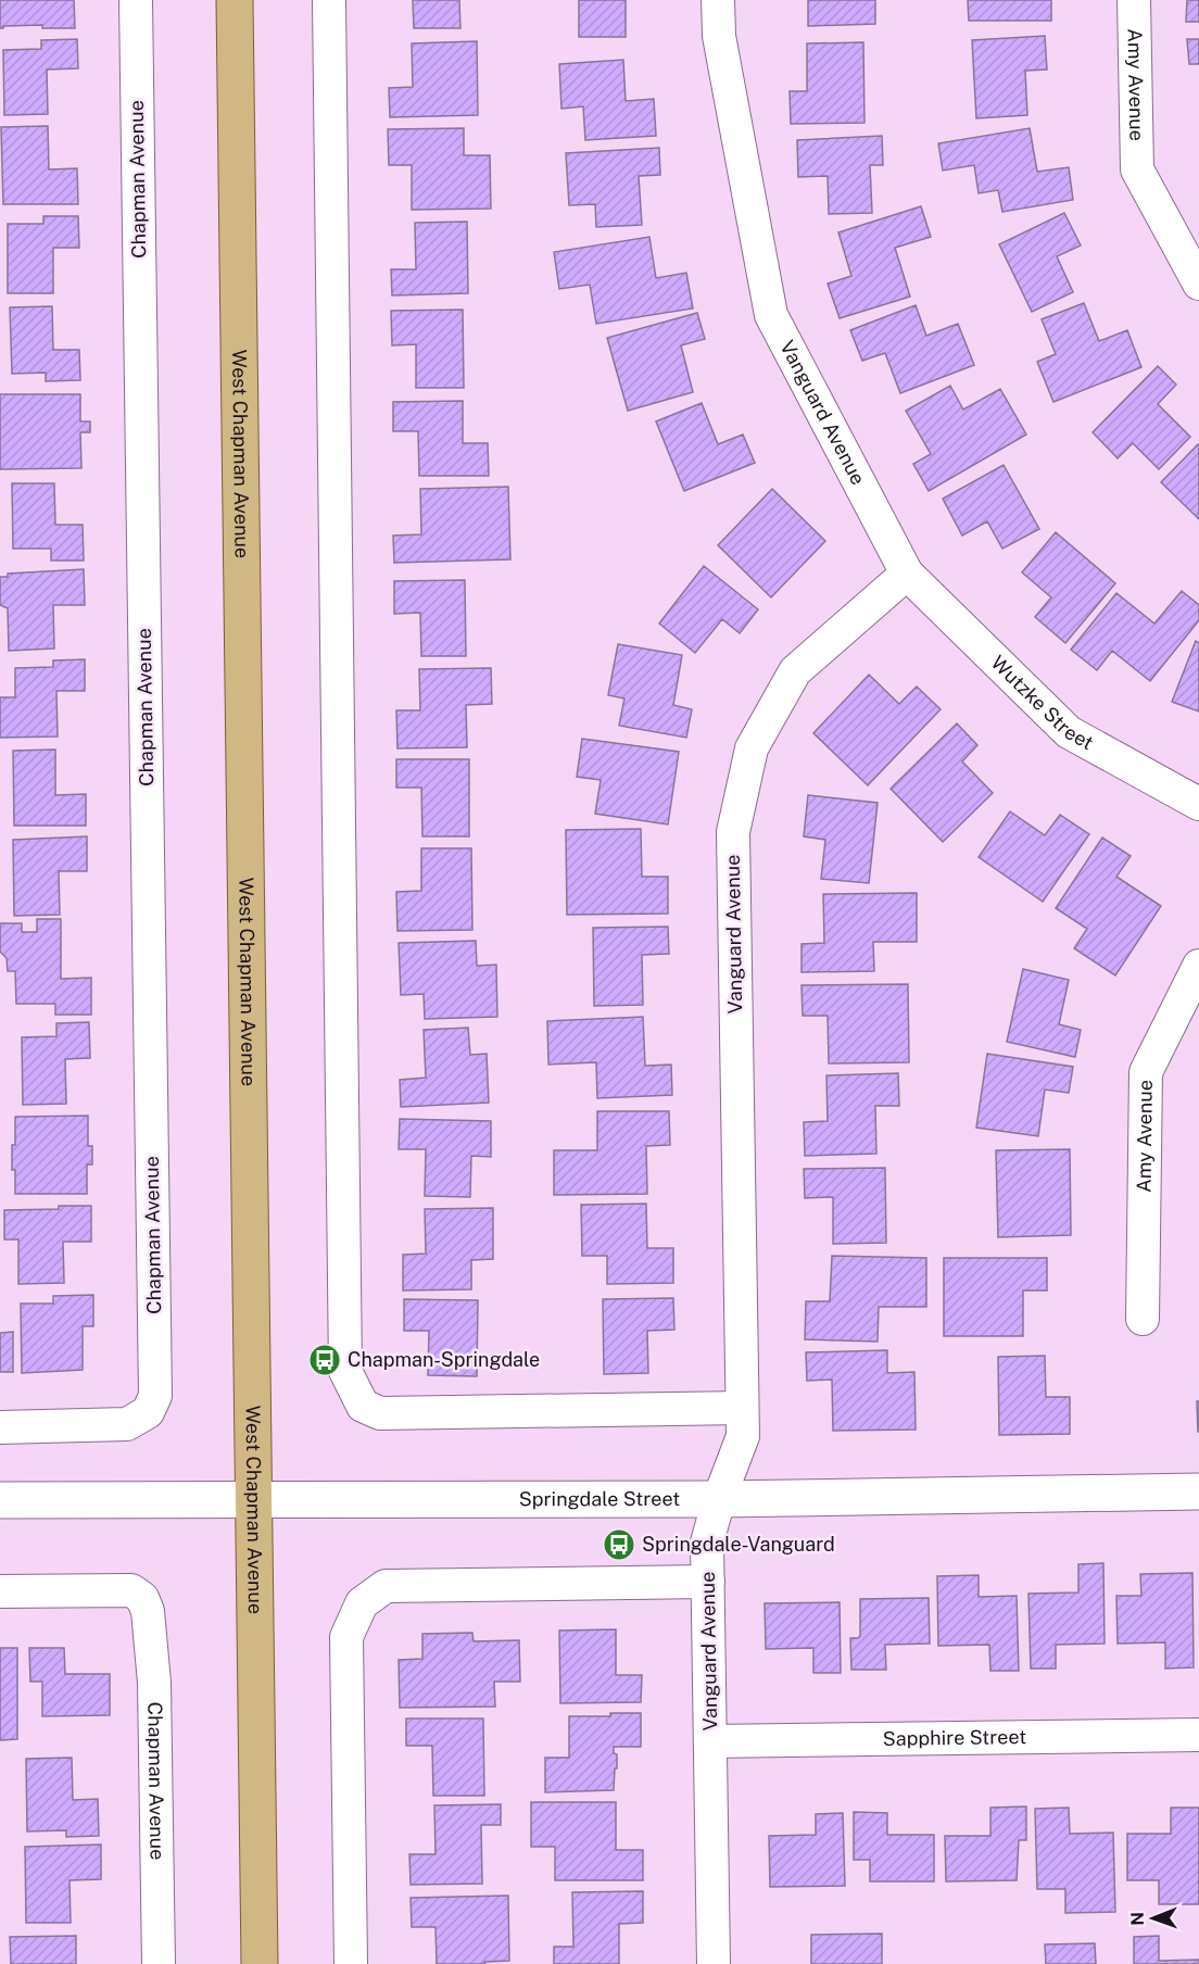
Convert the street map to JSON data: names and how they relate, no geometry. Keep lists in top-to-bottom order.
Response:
{
  "streets": {
    "main road": ["West Chapman Avenue"],
    "street": [
      "Amy Avenue",
      "Chapman Avenue",
      "Vanguard Avenue",
      "Wutzke Street",
      "Springdale Street",
      "Sapphire Street"
    ]
  },
  "crossings": [
    ["Vanguard Avenue", "Wutzke Street"],
    ["Vanguard Avenue", "Springdale Street"],
    ["Vanguard Avenue", "Sapphire Street"],
    ["West Chapman Avenue", "Springdale Street"]
  ],
  "places": {
    "bus stop": ["Chapman-Springdale", "Springdale-Vanguard"]
  },
  "north": "left"
}
